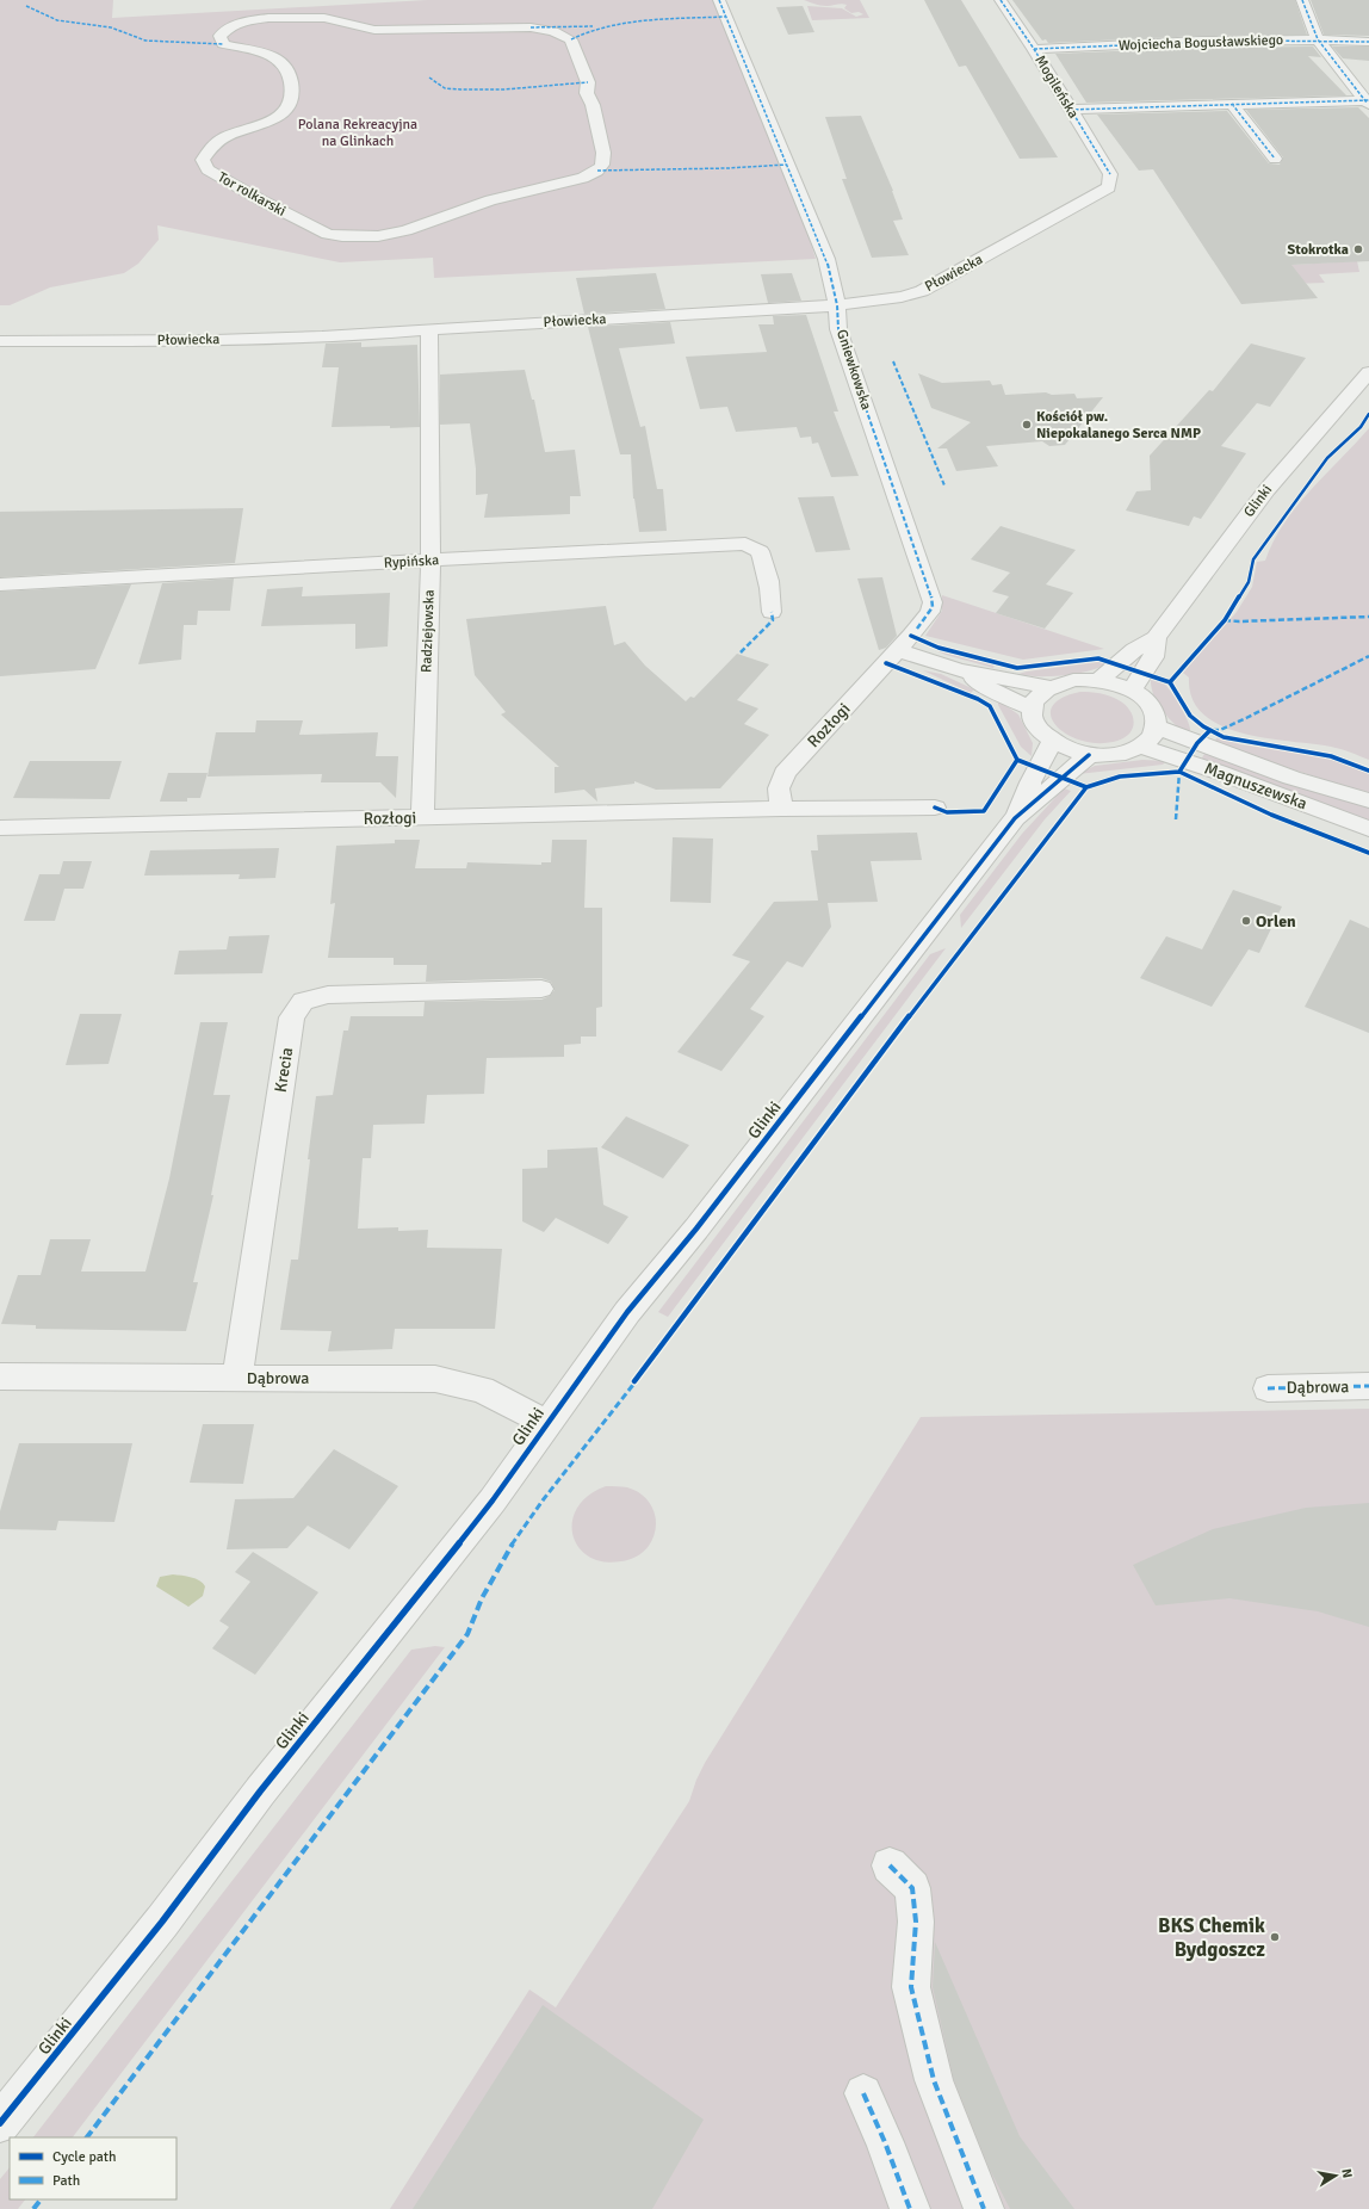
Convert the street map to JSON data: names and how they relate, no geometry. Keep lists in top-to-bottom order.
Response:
{
  "streets": {
    "street": [
      "Wojciecha Bogusławskiego",
      "Mogileńska",
      "Tor rolkarski",
      "Płowiecka",
      "Gniewkowska",
      "Glinki",
      "Rypińska",
      "Radziejowska",
      "Rozłogi",
      "Magnuszewska",
      "Krecia",
      "Dąbrowa"
    ]
  },
  "crossings": [
    ["Wojciecha Bogusławskiego", "Mogileńska"],
    ["Mogileńska", "Płowiecka"],
    ["Płowiecka", "Gniewkowska"],
    ["Płowiecka", "Radziejowska"],
    ["Gniewkowska", "Rozłogi"],
    ["Glinki", "Magnuszewska"],
    ["Glinki", "Dąbrowa"],
    ["Rypińska", "Radziejowska"],
    ["Radziejowska", "Rozłogi"],
    ["Krecia", "Dąbrowa"]
  ],
  "parks": ["Polana Rekreacyjna na Glinkach"],
  "places": [
    "Stokrotka",
    "Kościół pw. Niepokalanego Serca NMP",
    "Orlen",
    "BKS Chemik Bydgoszcz"
  ],
  "legend": ["Cycle path", "Path"],
  "north": "right"
}
